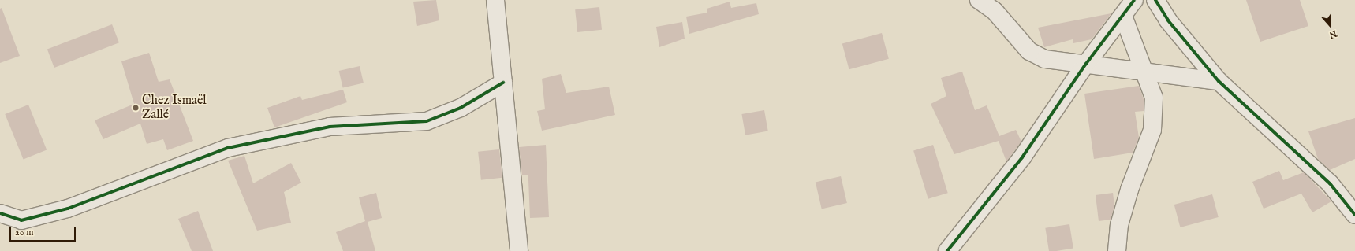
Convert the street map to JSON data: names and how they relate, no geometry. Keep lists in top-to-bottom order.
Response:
{
  "places": ["Chez Ismaël Zallé"],
  "scale_bar": "20 m",
  "north": "bottom"
}
